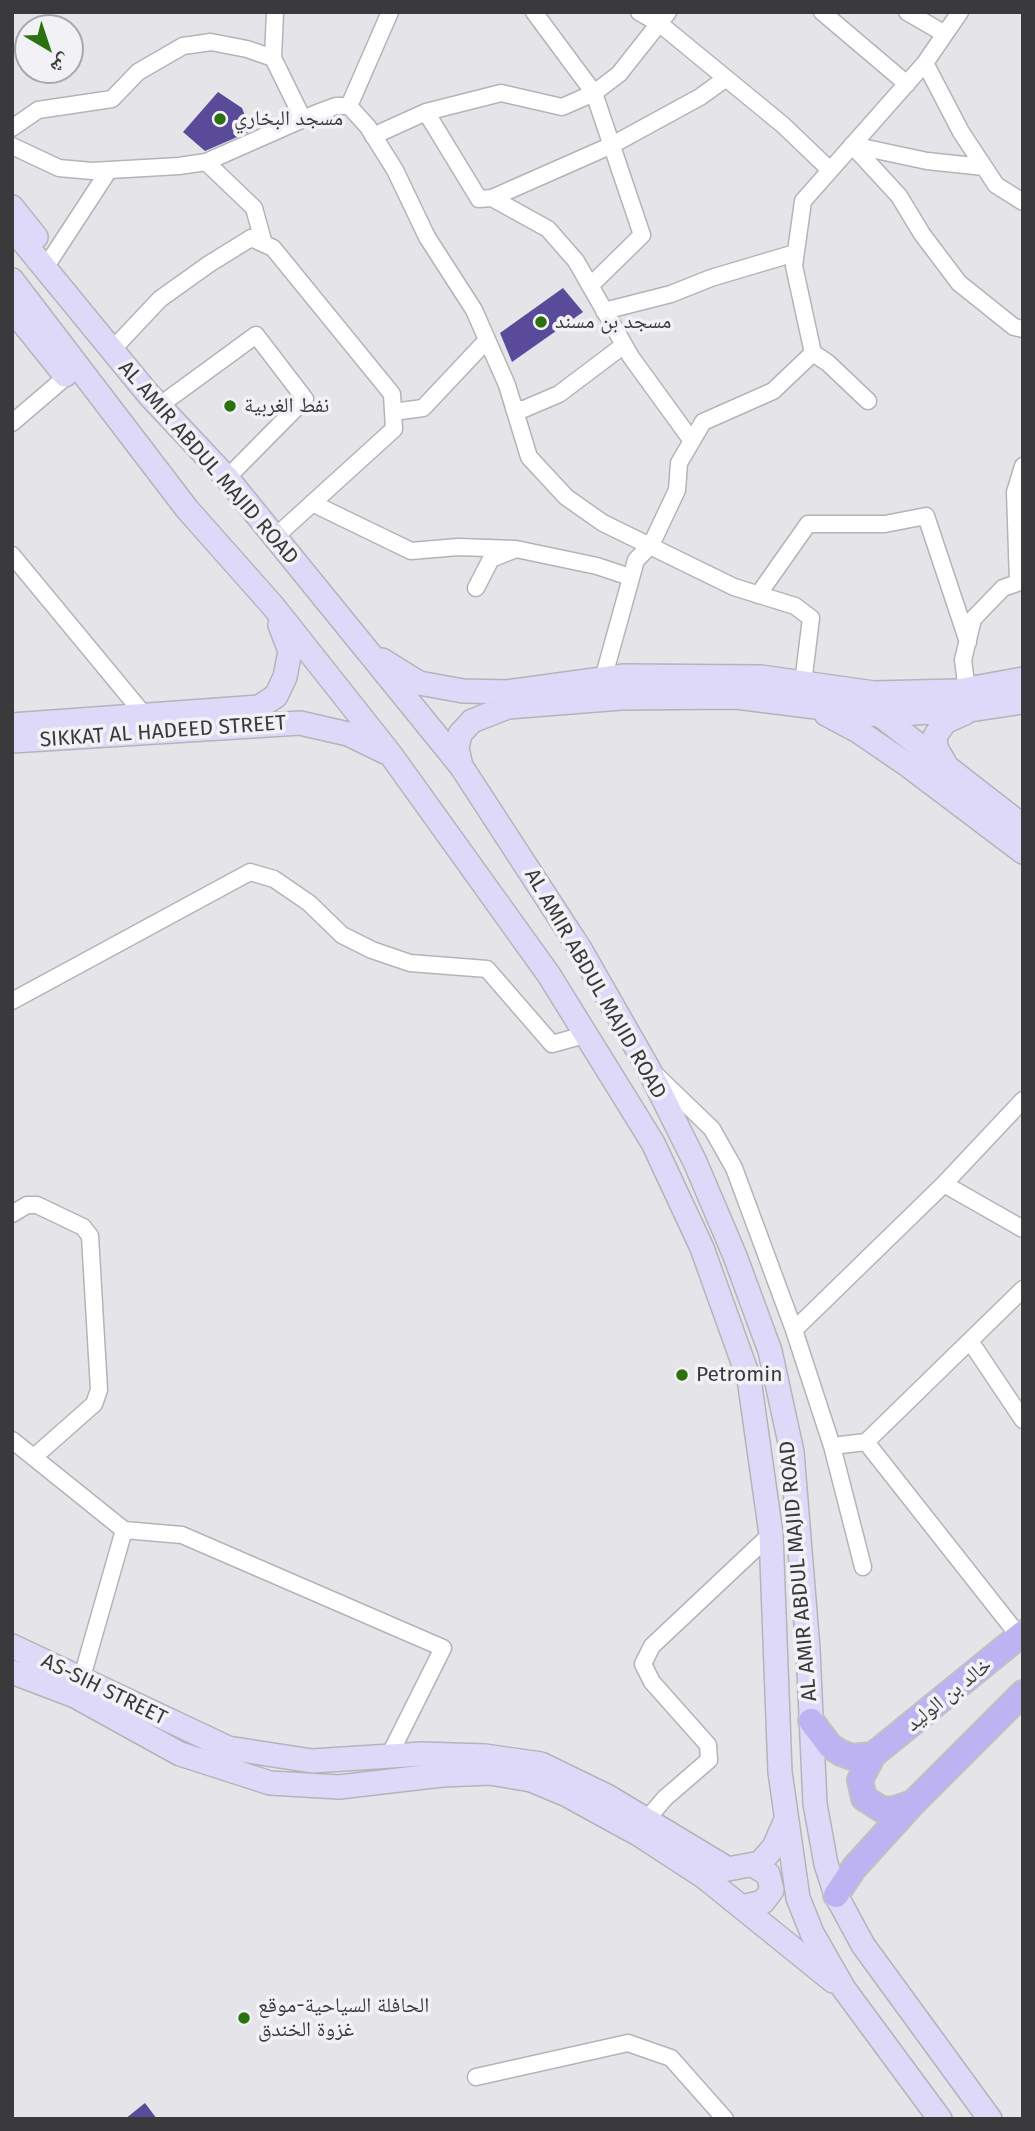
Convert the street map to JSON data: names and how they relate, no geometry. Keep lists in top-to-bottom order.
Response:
{
  "streets": {
    "main road": [
      "AL AMIR ABDUL MAJID ROAD",
      "SIKKAT AL HADEED STREET",
      "AS-SIH STREET",
      "خالد بن الوليد"
    ]
  },
  "crossings": [
    ["AL AMIR ABDUL MAJID ROAD", "SIKKAT AL HADEED STREET"],
    ["AL AMIR ABDUL MAJID ROAD", "AS-SIH STREET"]
  ],
  "places": [
    "مسجد البخاري",
    "مسجد بن مسند",
    "نفط الغربية",
    "Petromin",
    "الحافلة السياحية-موقع غزوة الخندق"
  ],
  "north": "bottom right"
}
